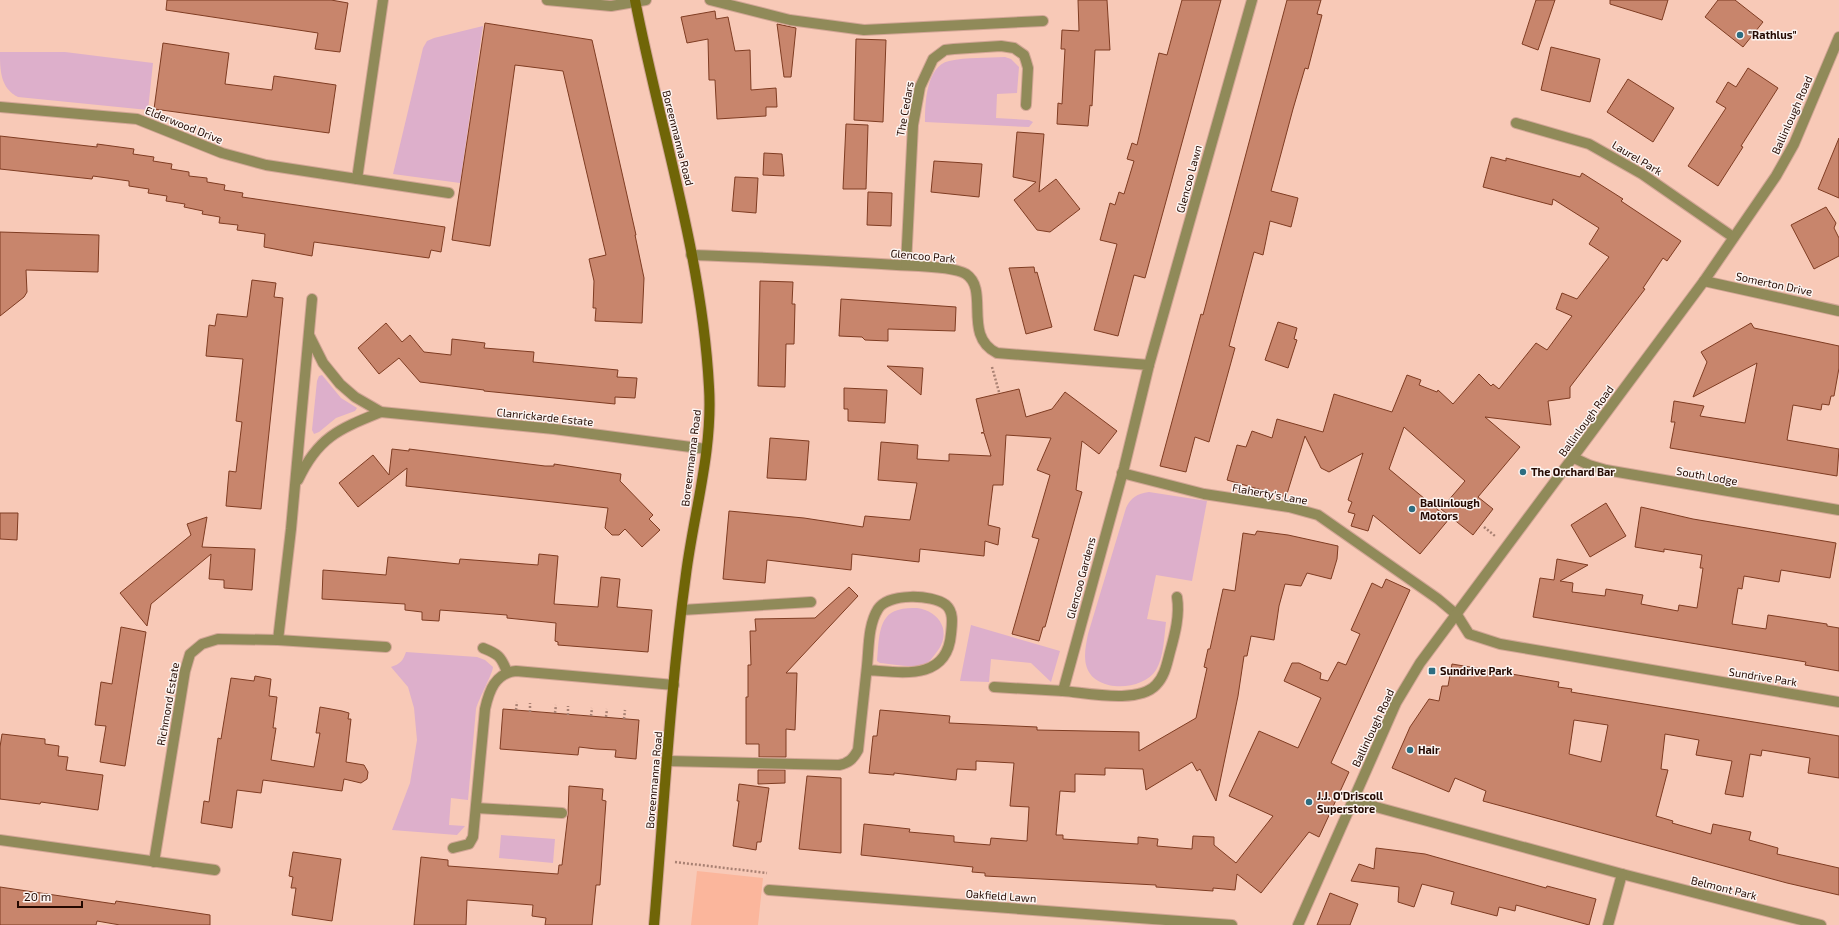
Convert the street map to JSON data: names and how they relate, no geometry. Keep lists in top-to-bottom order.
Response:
{
  "streets": {
    "main road": ["Boreenmanna Road"],
    "street": [
      "The Cedars",
      "Ballinlough Road",
      "Elderwood Drive",
      "Laurel Park",
      "Glencoo Lawn",
      "Glencoo Park",
      "Somerton Drive",
      "Clanrickarde Estate",
      "South Lodge",
      "Flaherty's Lane",
      "Glencoo Gardens",
      "Sundrive Park",
      "Richmond Estate",
      "Belmont Park",
      "Oakfield Lawn"
    ]
  },
  "crossings": [
    ["The Cedars", "Glencoo Park"],
    ["Ballinlough Road", "Laurel Park"],
    ["Ballinlough Road", "Somerton Drive"],
    ["Ballinlough Road", "South Lodge"],
    ["Ballinlough Road", "Flaherty's Lane"],
    ["Ballinlough Road", "Sundrive Park"],
    ["Ballinlough Road", "Belmont Park"],
    ["Boreenmanna Road", "Glencoo Park"],
    ["Boreenmanna Road", "Clanrickarde Estate"],
    ["Glencoo Lawn", "Glencoo Park"],
    ["Clanrickarde Estate", "Richmond Estate"],
    ["Flaherty's Lane", "Glencoo Gardens"],
    ["Flaherty's Lane", "Sundrive Park"]
  ],
  "places": {
    "other": [
      "\"Rathlus\"",
      "The Orchard Bar",
      "Ballinlough Motors",
      "Hair",
      "J.J. O'Driscoll Superstore"
    ],
    "transit": ["Sundrive Park"]
  },
  "scale_bar": "20 m"
}
